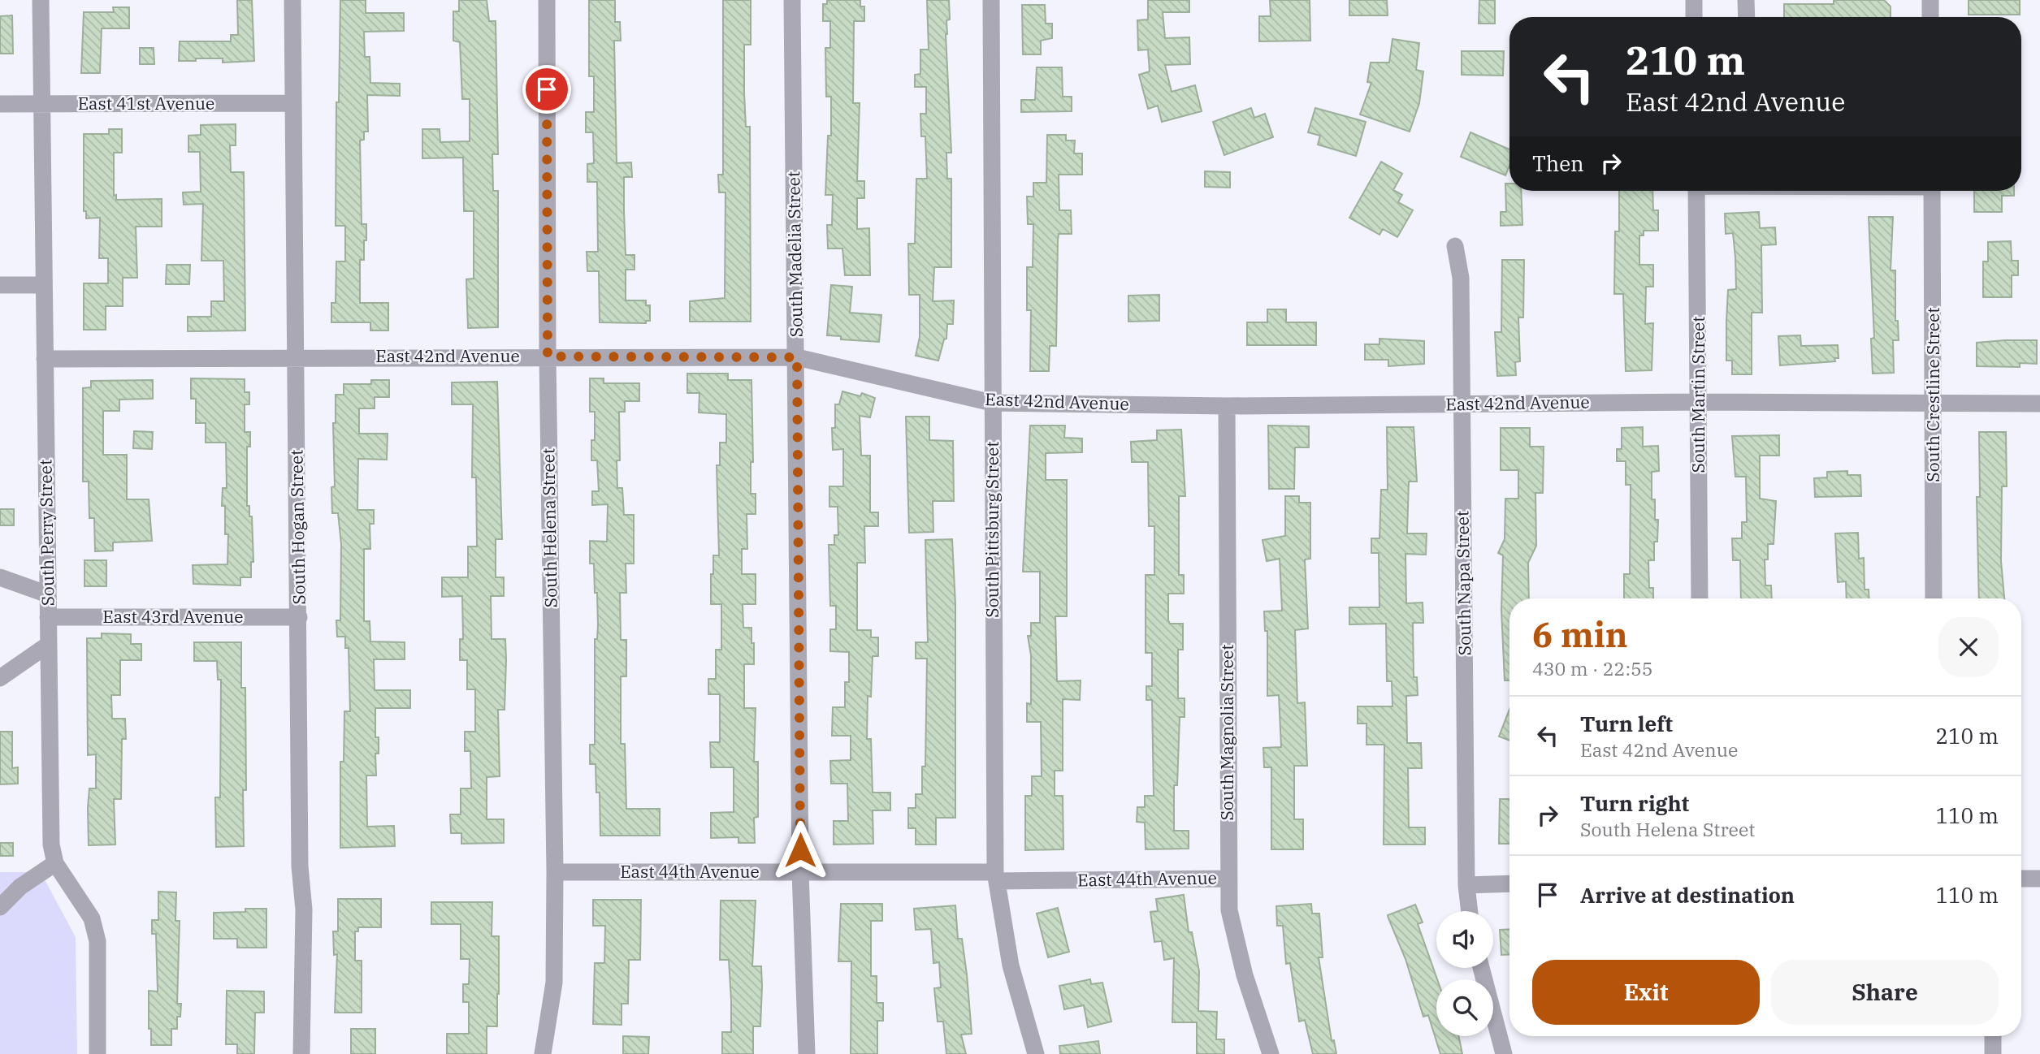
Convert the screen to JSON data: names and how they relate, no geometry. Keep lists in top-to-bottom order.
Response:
{
  "streets": {
    "street": [
      "East 41st Avenue",
      "South Madelia Street",
      "East 42nd Avenue",
      "South Martin Street",
      "South Crestline Street",
      "South Hogan Street",
      "South Helena Street",
      "South Pittsburg Street",
      "South Perry Street",
      "South Napa Street",
      "East 43rd Avenue",
      "South Magnolia Street",
      "East 44th Avenue"
    ]
  },
  "crossings": [
    ["East 41st Avenue", "South Hogan Street"],
    ["East 41st Avenue", "South Perry Street"],
    ["South Madelia Street", "East 42nd Avenue"],
    ["South Madelia Street", "East 44th Avenue"],
    ["East 42nd Avenue", "South Martin Street"],
    ["East 42nd Avenue", "South Crestline Street"],
    ["East 42nd Avenue", "South Hogan Street"],
    ["East 42nd Avenue", "South Helena Street"],
    ["East 42nd Avenue", "South Pittsburg Street"],
    ["East 42nd Avenue", "South Perry Street"],
    ["East 42nd Avenue", "South Napa Street"],
    ["East 42nd Avenue", "South Magnolia Street"],
    ["South Hogan Street", "East 43rd Avenue"],
    ["South Helena Street", "East 44th Avenue"],
    ["South Pittsburg Street", "East 44th Avenue"],
    ["South Perry Street", "East 43rd Avenue"],
    ["South Magnolia Street", "East 44th Avenue"]
  ],
  "page": {
    "turn": ["210 m", "East 42nd Avenue"],
    "then": "Then",
    "heading": ["6 min", "430 m · 22:55"],
    "list": [
      {
        "name": "Turn left",
        "note": "East 42nd Avenue",
        "value": "210 m"
      },
      {
        "name": "Turn right",
        "note": "South Helena Street",
        "value": "110 m"
      },
      {
        "name": "Arrive at destination",
        "value": "110 m"
      }
    ],
    "buttons": ["Exit", "Share"]
  }
}
